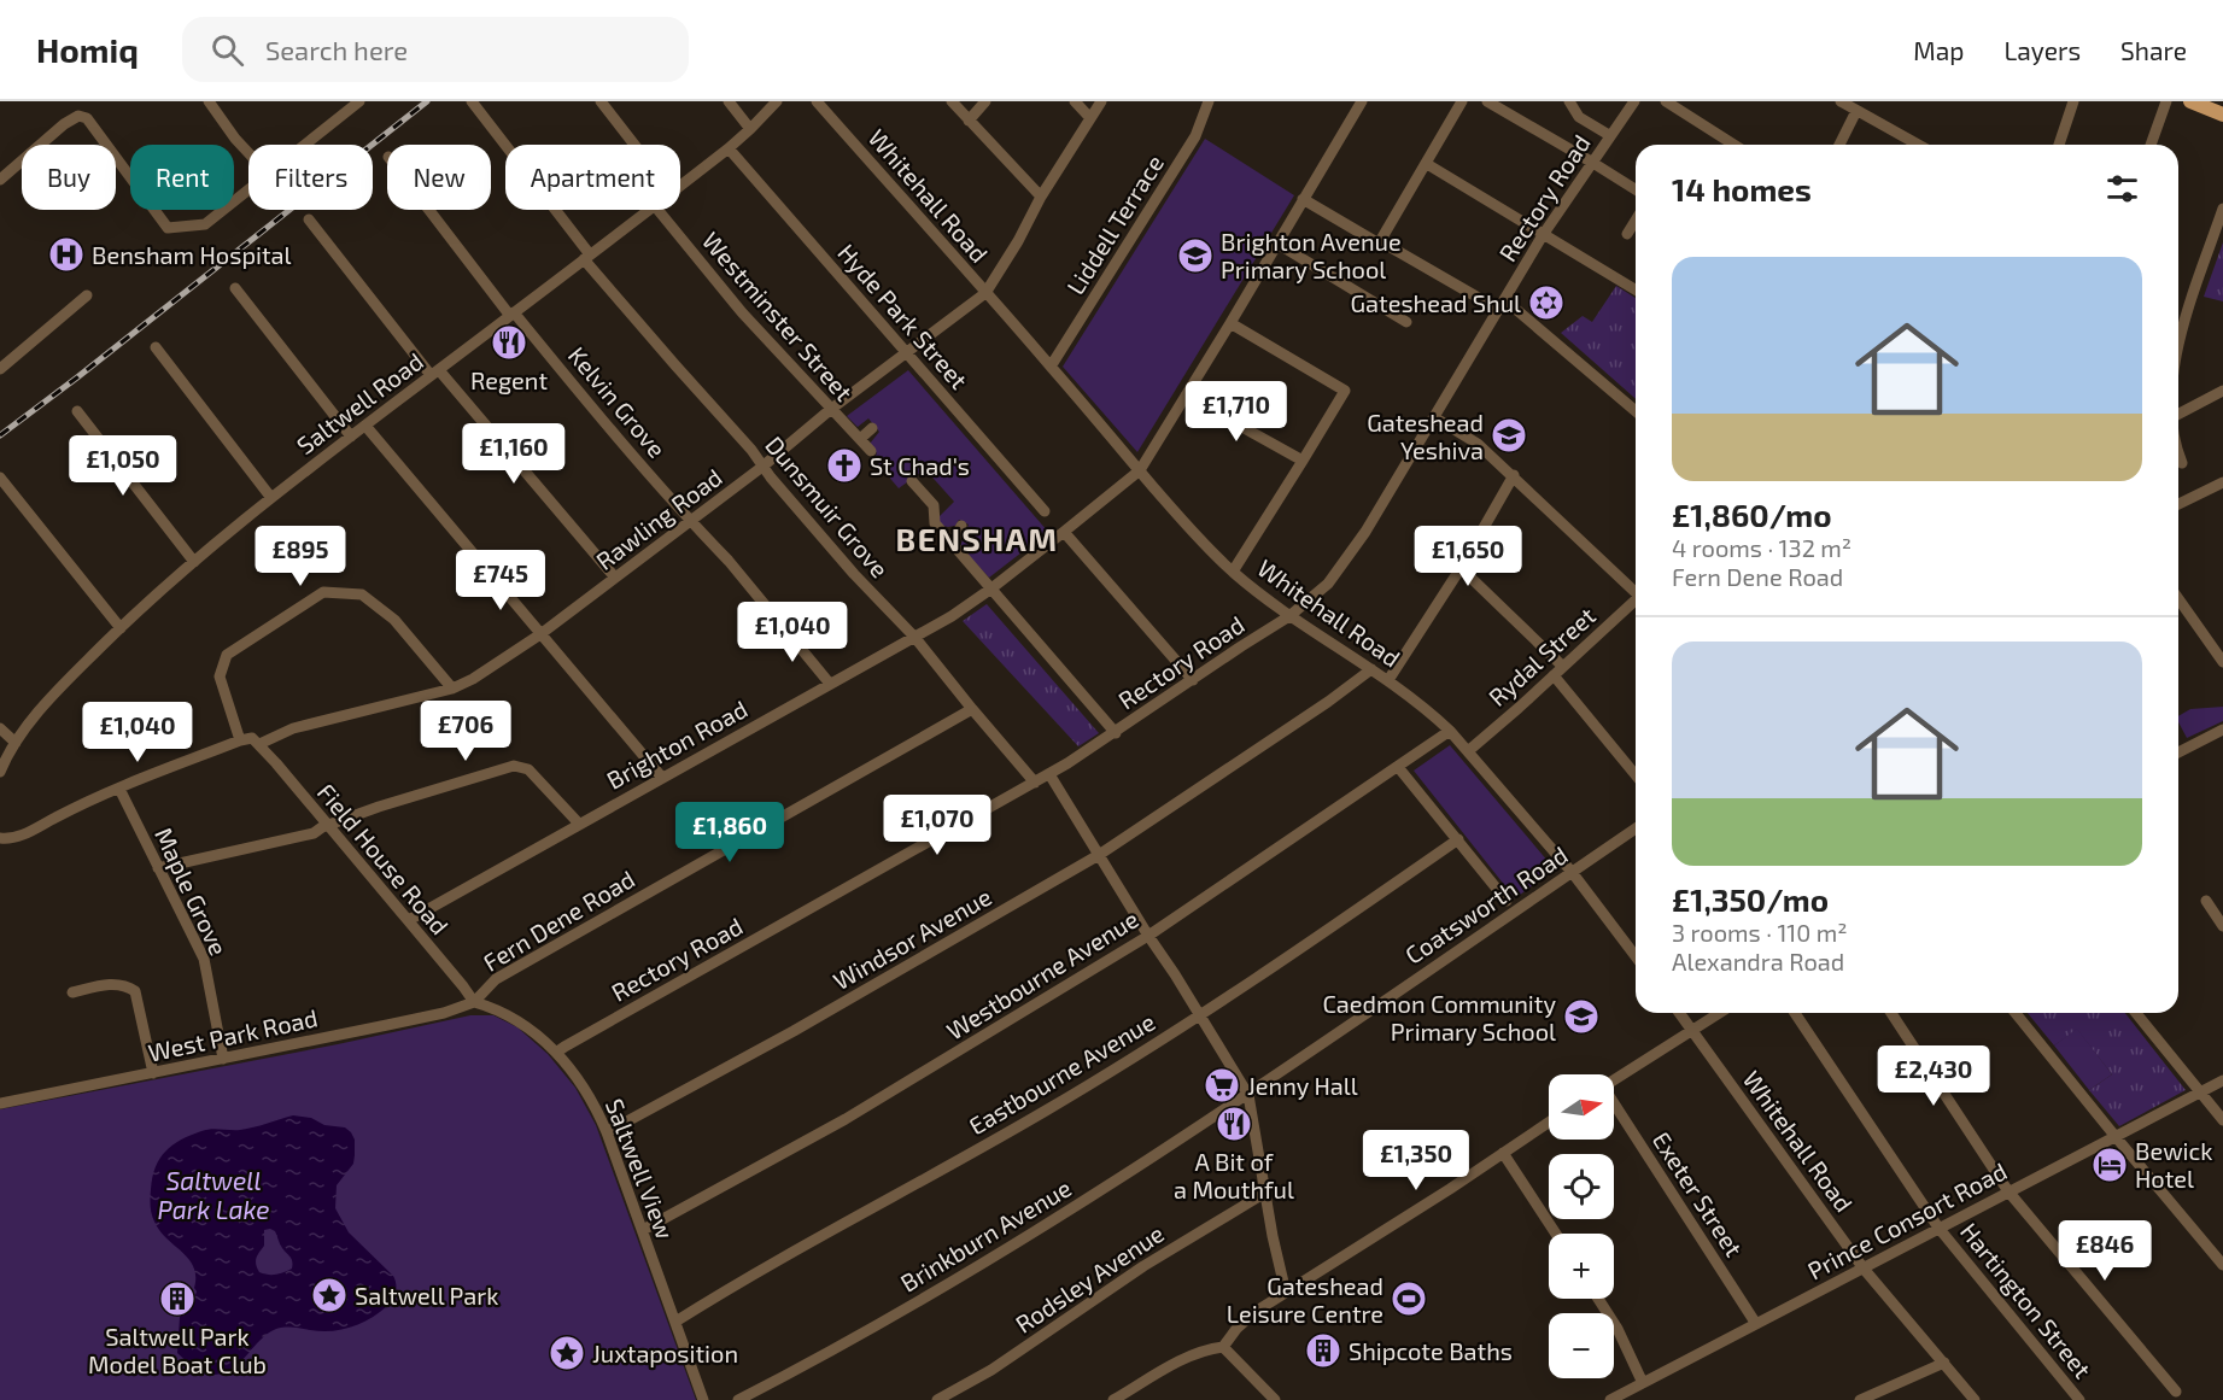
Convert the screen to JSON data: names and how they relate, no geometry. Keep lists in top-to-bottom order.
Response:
{
  "streets": {
    "street": [
      "Whitehall Road",
      "Rectory Road",
      "Liddell Terrace",
      "Westminster Street",
      "Hyde Park Street",
      "Kelvin Grove",
      "Saltwell Road",
      "Dunsmuir Grove",
      "Rawling Road",
      "Rydal Street",
      "Brighton Road",
      "Field House Road",
      "Maple Grove",
      "Coatsworth Road",
      "Fern Dene Road",
      "Windsor Avenue",
      "Westbourne Avenue",
      "West Park Road",
      "Eastbourne Avenue",
      "Saltwell View",
      "Exeter Street",
      "Prince Consort Road",
      "Brinkburn Avenue",
      "Rodsley Avenue",
      "Hartington Street"
    ]
  },
  "crossings": [
    ["Whitehall Road", "Rectory Road"],
    ["Whitehall Road", "Liddell Terrace"],
    ["Whitehall Road", "Rawling Road"],
    ["Whitehall Road", "Rydal Street"],
    ["Whitehall Road", "Brighton Road"],
    ["Whitehall Road", "Coatsworth Road"],
    ["Whitehall Road", "Windsor Avenue"],
    ["Whitehall Road", "Westbourne Avenue"],
    ["Whitehall Road", "Prince Consort Road"],
    ["Rectory Road", "Dunsmuir Grove"],
    ["Rectory Road", "Saltwell View"],
    ["Westminster Street", "Rawling Road"],
    ["Hyde Park Street", "Saltwell Road"],
    ["Hyde Park Street", "Rawling Road"],
    ["Kelvin Grove", "Saltwell Road"],
    ["Kelvin Grove", "Rawling Road"],
    ["Kelvin Grove", "Brighton Road"],
    ["Saltwell Road", "Dunsmuir Grove"],
    ["Dunsmuir Grove", "Rawling Road"],
    ["Dunsmuir Grove", "Brighton Road"],
    ["Dunsmuir Grove", "Fern Dene Road"],
    ["Rawling Road", "Field House Road"],
    ["Brighton Road", "Field House Road"],
    ["Field House Road", "Fern Dene Road"],
    ["Field House Road", "West Park Road"],
    ["Field House Road", "Saltwell View"],
    ["Maple Grove", "West Park Road"],
    ["Coatsworth Road", "Brinkburn Avenue"],
    ["Fern Dene Road", "West Park Road"],
    ["Fern Dene Road", "Saltwell View"],
    ["Windsor Avenue", "Saltwell View"],
    ["Westbourne Avenue", "Saltwell View"],
    ["West Park Road", "Saltwell View"],
    ["Eastbourne Avenue", "Saltwell View"],
    ["Exeter Street", "Prince Consort Road"],
    ["Prince Consort Road", "Hartington Street"]
  ],
  "districts": ["BENSHAM"],
  "water": ["Saltwell Park Lake"],
  "places": {
    "hospital": ["Bensham Hospital"],
    "school or university": ["Brighton Avenue Primary School", "Gateshead Yeshiva", "Caedmon Community Primary School"],
    "synagogue": ["Gateshead Shul"],
    "restaurant": ["Regent", "A Bit of a Mouthful"],
    "church": ["St Chad's"],
    "supermarket": ["Jenny Hall"],
    "hotel": ["Bewick Hotel"],
    "place": ["Saltwell Park", "Juxtaposition"],
    "building": ["Saltwell Park Model Boat Club", "Shipcote Baths"],
    "sports": ["Gateshead Leisure Centre"]
  },
  "north": "right",
  "page": {
    "header": "Homiq",
    "search": "Search here",
    "nav": ["Map", "Layers", "Share"],
    "chip": [
      "Buy",
      "Rent",
      "Filters",
      "New",
      "Apartment"
    ],
    "heading": "14 homes",
    "list": [
      {
        "name": "£1,860/mo",
        "note": "4 rooms · 132 m² · Fern Dene Road"
      },
      {
        "name": "£1,350/mo",
        "note": "3 rooms · 110 m² · Alexandra Road"
      }
    ],
    "price": [
      "£1,710",
      "£1,160",
      "£1,050",
      "£895",
      "£1,650",
      "£745",
      "£1,040",
      "£706",
      "£1,040",
      "£1,070",
      "£1,860",
      "£2,430",
      "£1,350",
      "£846"
    ],
    "map_buttons": ["+", "−"]
  }
}
